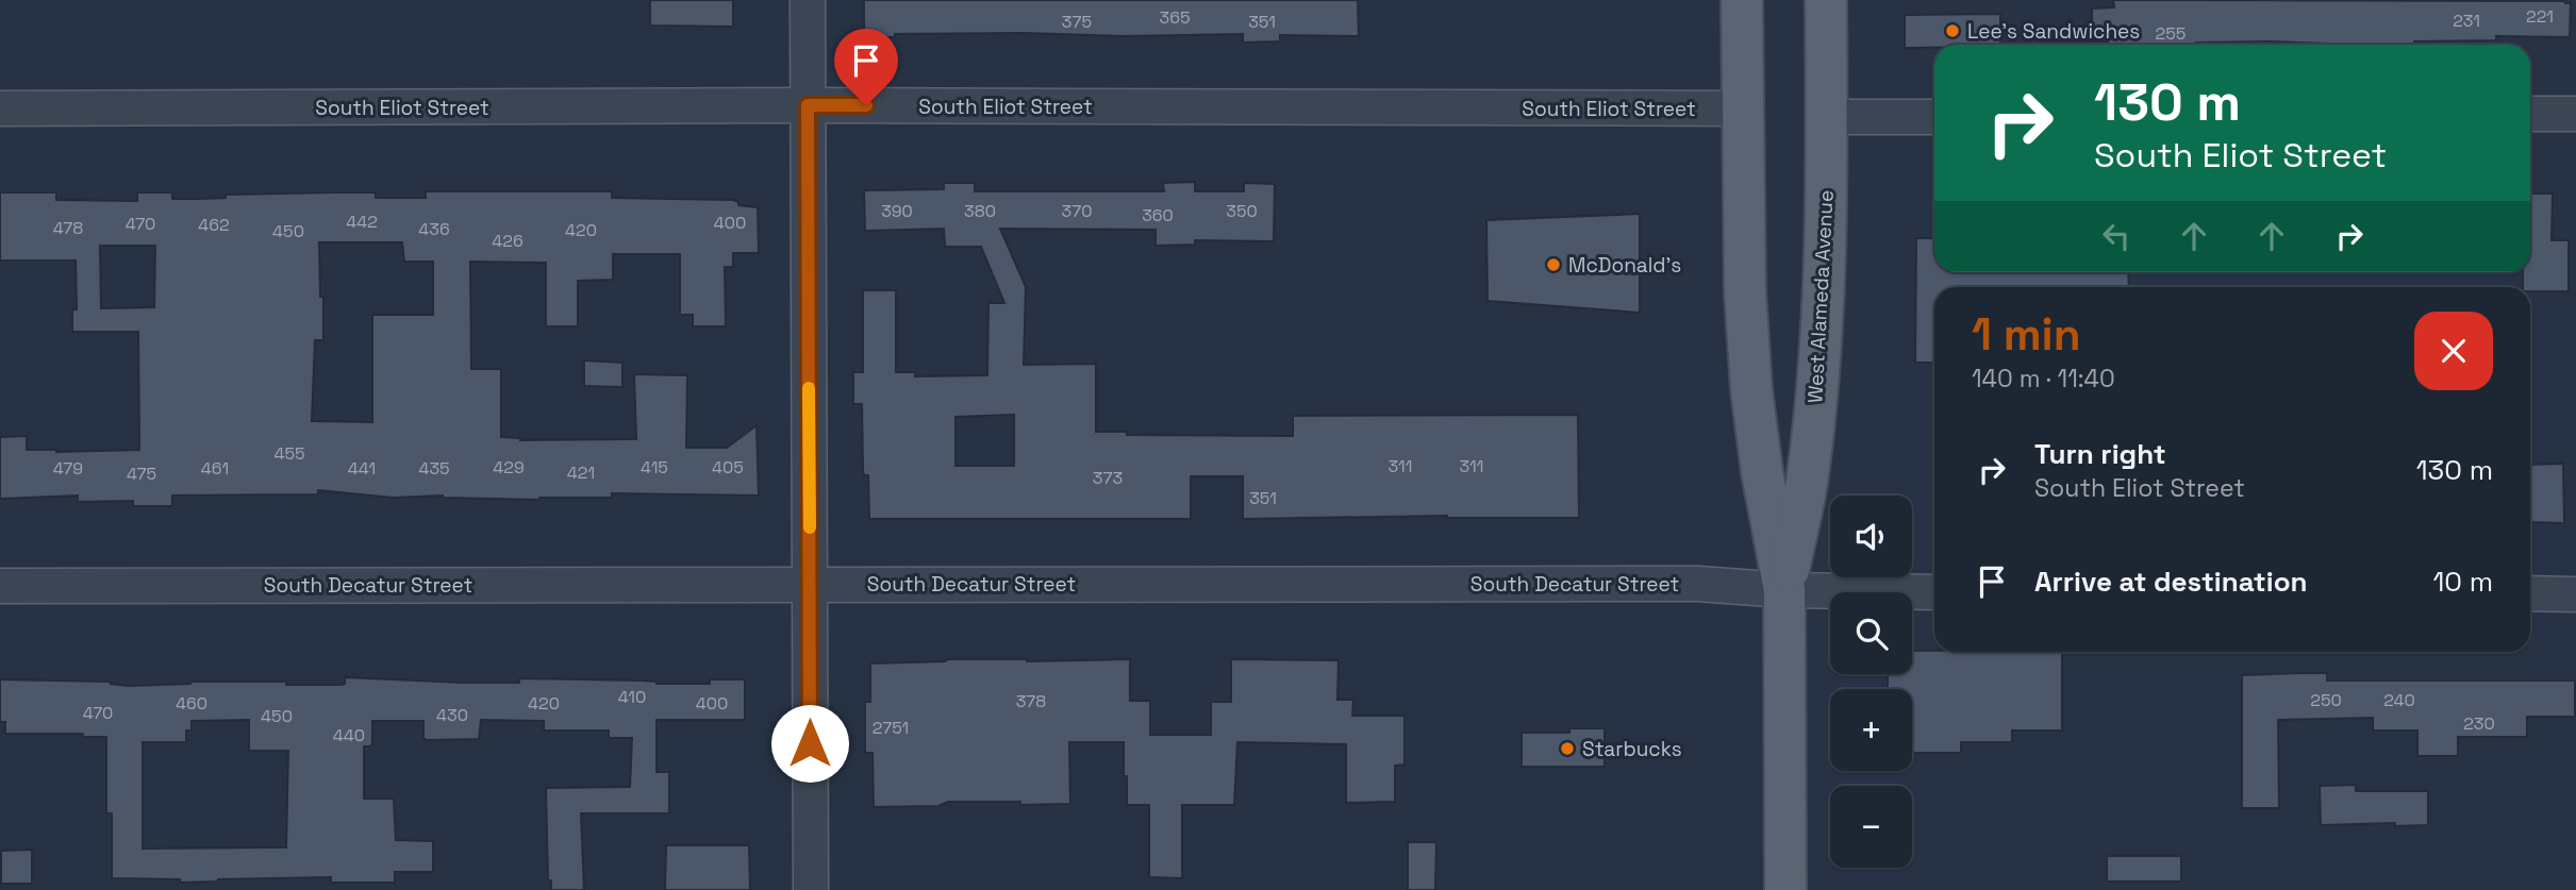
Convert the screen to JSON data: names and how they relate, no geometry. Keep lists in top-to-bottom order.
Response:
{
  "streets": {
    "main road": ["West Alameda Avenue"],
    "street": ["South Eliot Street", "South Decatur Street"]
  },
  "crossings": [
    ["South Eliot Street", "West Alameda Avenue"],
    ["West Alameda Avenue", "South Decatur Street"]
  ],
  "places": ["Lee's Sandwiches", "McDonald's", "Starbucks"],
  "house_numbers": [
    "221",
    "365",
    "231",
    "375",
    "351",
    "255",
    "390",
    "380",
    "370",
    "350",
    "360",
    "442",
    "400",
    "470",
    "462",
    "478",
    "436",
    "420",
    "450",
    "426",
    "455",
    "311",
    "311",
    "429",
    "415",
    "405",
    "479",
    "461",
    "441",
    "435",
    "421",
    "475",
    "373",
    "351",
    "410",
    "250",
    "240",
    "378",
    "460",
    "420",
    "400",
    "470",
    "430",
    "450",
    "230",
    "2751",
    "440"
  ],
  "page": {
    "turn": ["130 m", "South Eliot Street"],
    "heading": ["1 min", "140 m · 11:40"],
    "list": [
      {
        "name": "Turn right",
        "note": "South Eliot Street",
        "value": "130 m"
      },
      {
        "name": "Arrive at destination",
        "value": "10 m"
      }
    ],
    "map_buttons": ["+", "−"]
  }
}
